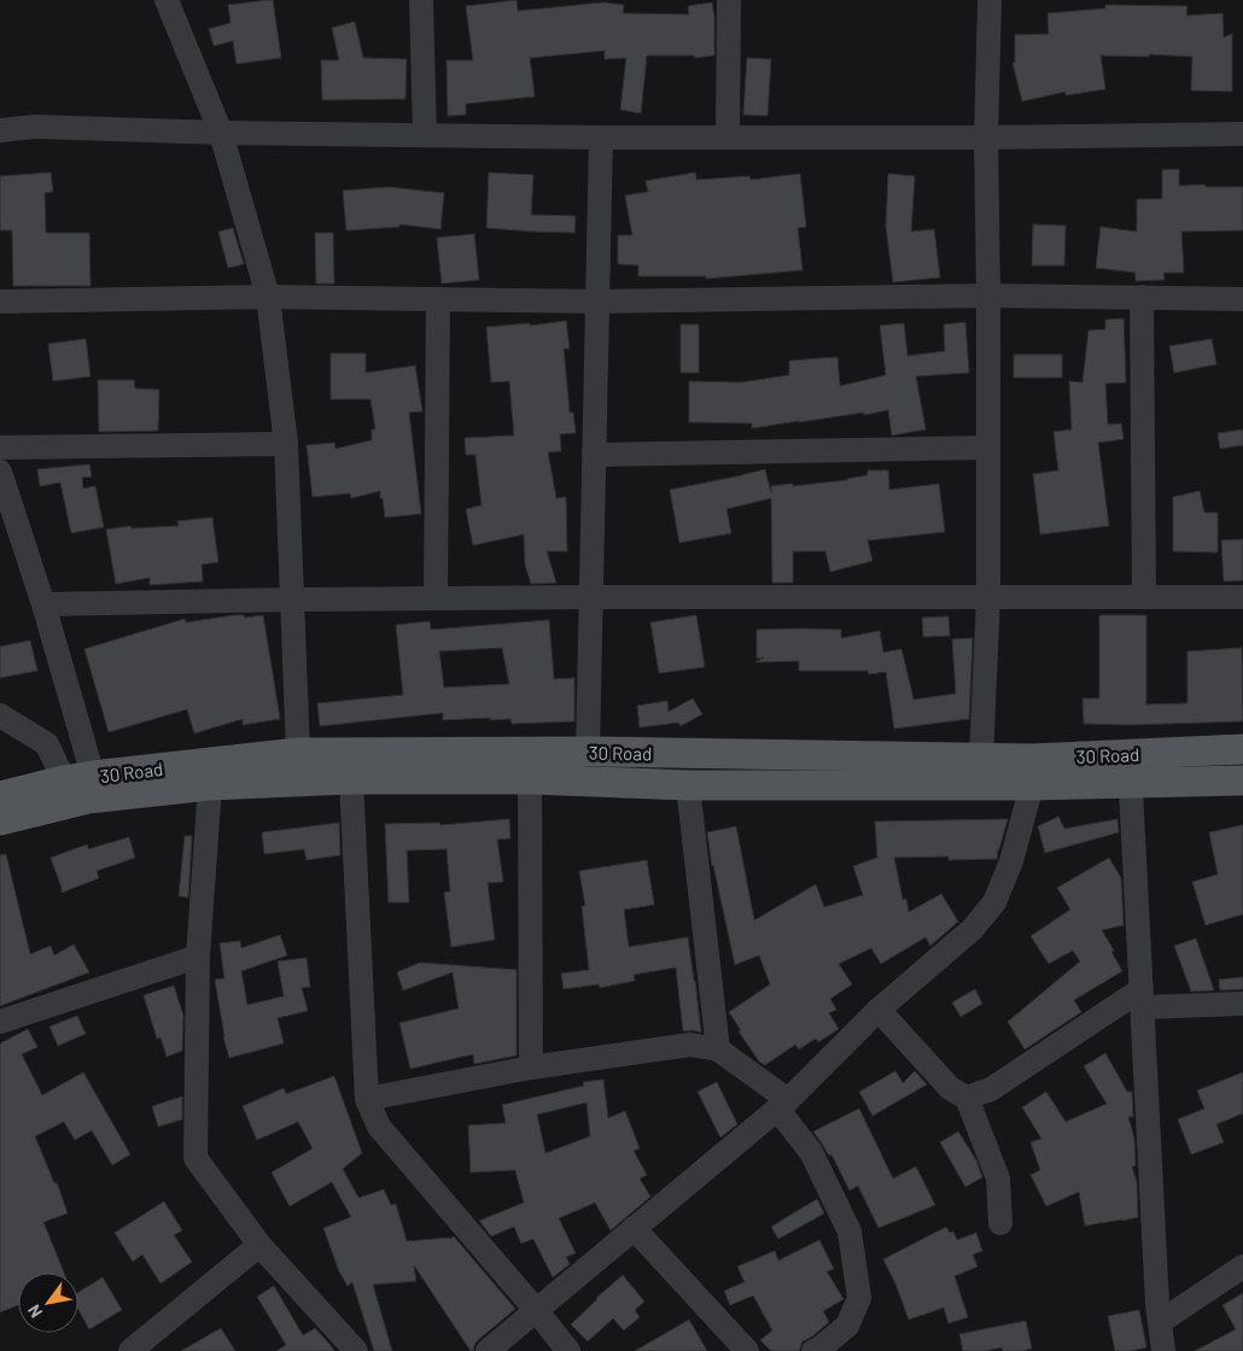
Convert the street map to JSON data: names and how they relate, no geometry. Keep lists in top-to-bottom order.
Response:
{
  "streets": {
    "main road": ["30 Road"]
  },
  "north": "bottom left"
}
